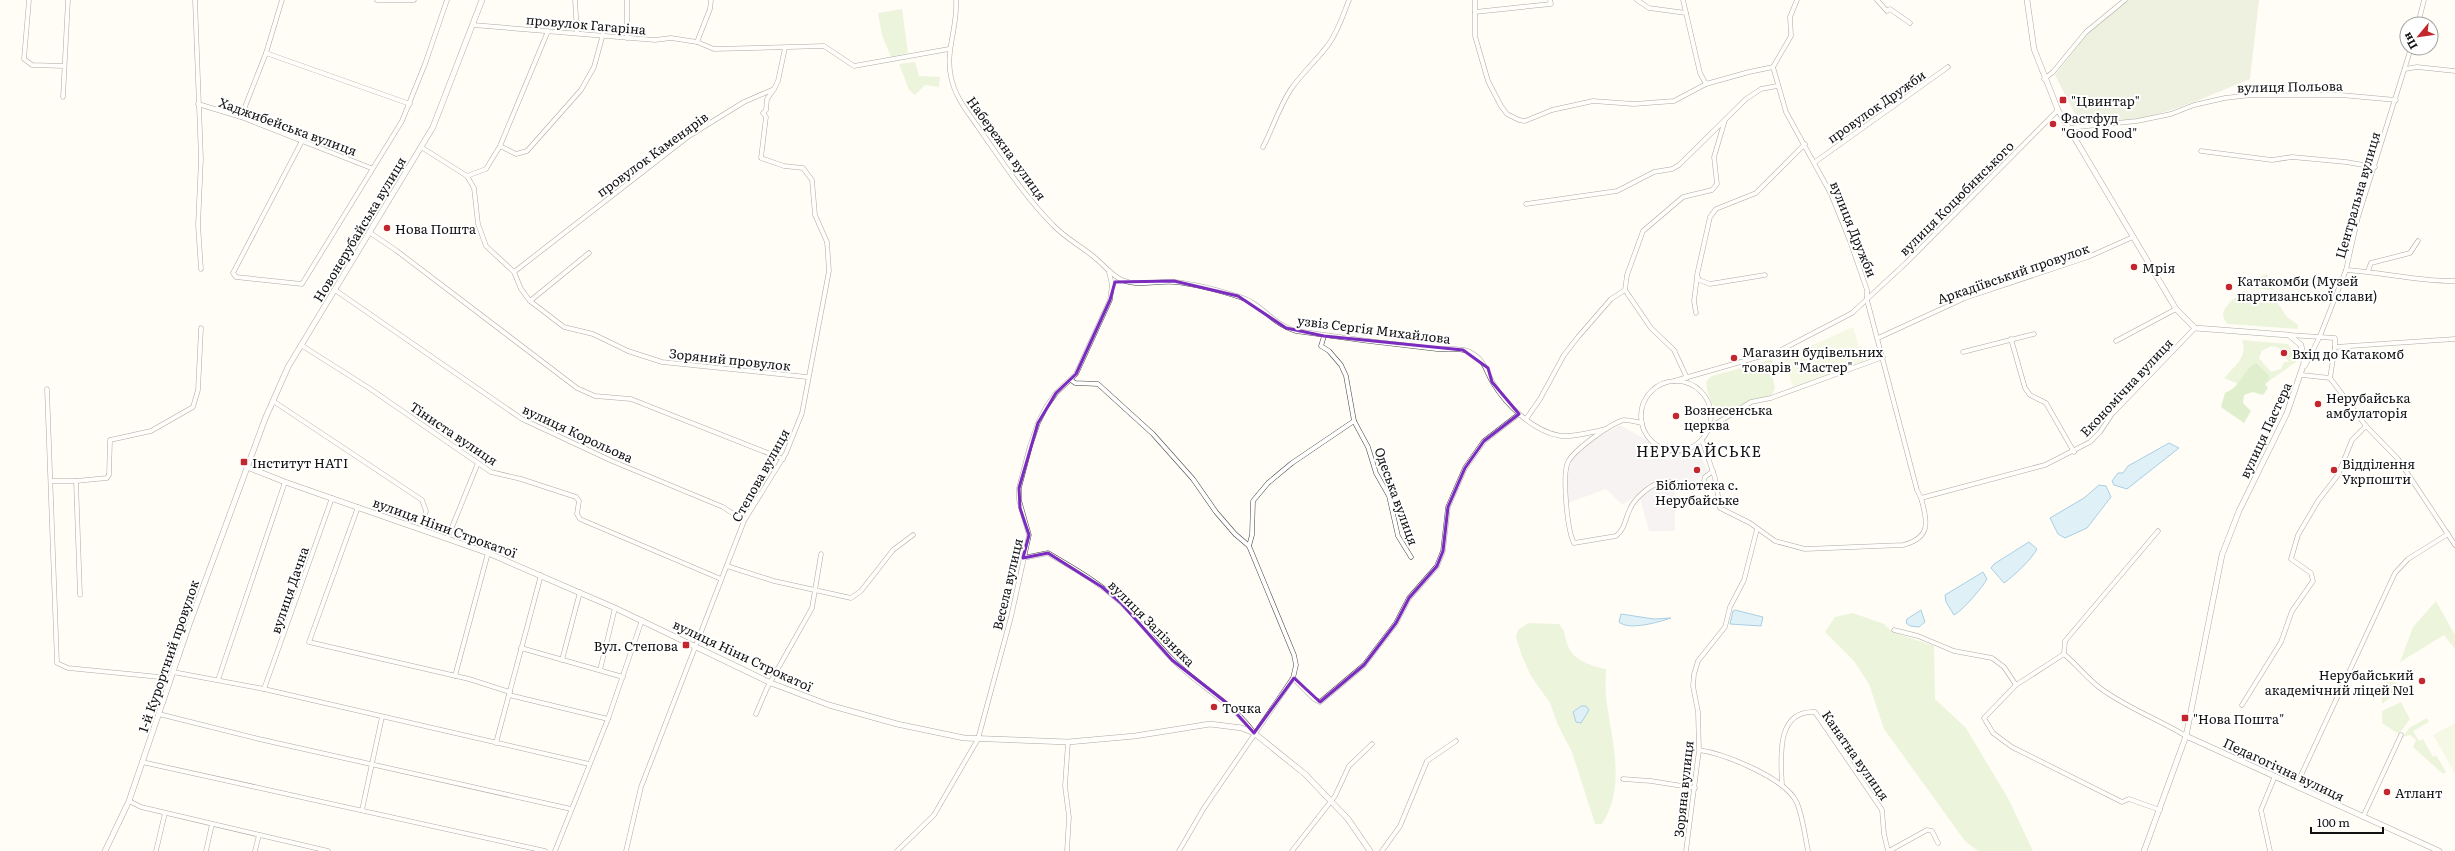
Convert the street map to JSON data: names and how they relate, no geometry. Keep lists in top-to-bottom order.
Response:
{
  "streets": {
    "street": [
      "провулок Гагаріна",
      "вулиця Польова",
      "провулок Дружби",
      "Хаджибейська вулиця",
      "Набережна вулиця",
      "провулок Каменярів",
      "Центральна вулиця",
      "вулиця Коцюбинського",
      "Новонерубайська вулиця",
      "вулиця Дружби",
      "Аркадіївський провулок",
      "узвіз Сергія Михайлова",
      "Зоряний провулок",
      "Економічна вулиця",
      "вулиця Пастера",
      "Тіниста вулиця",
      "вулиця Корольова",
      "Степова вулиця",
      "Одеська вулиця",
      "вулиця Ніни Строкатої",
      "Весела вулиця",
      "вулиця Дачна",
      "вулиця Залізняка",
      "1-й Курортний провулок",
      "Канатна вулиця",
      "Педагогічна вулиця",
      "Зоряна вулиця"
    ]
  },
  "crossings": [
    ["провулок Гагаріна", "Набережна вулиця"],
    ["провулок Гагаріна", "Новонерубайська вулиця"],
    ["вулиця Польова", "Центральна вулиця"],
    ["провулок Дружби", "вулиця Дружби"],
    ["Набережна вулиця", "узвіз Сергія Михайлова"],
    ["Набережна вулиця", "Весела вулиця"],
    ["провулок Каменярів", "Зоряний провулок"],
    ["провулок Каменярів", "Степова вулиця"],
    ["Центральна вулиця", "вулиця Пастера"],
    ["вулиця Коцюбинського", "вулиця Дружби"],
    ["Новонерубайська вулиця", "Тіниста вулиця"],
    ["Новонерубайська вулиця", "вулиця Корольова"],
    ["Новонерубайська вулиця", "вулиця Ніни Строкатої"],
    ["Новонерубайська вулиця", "1-й Курортний провулок"],
    ["вулиця Дружби", "Аркадіївський провулок"],
    ["вулиця Дружби", "Економічна вулиця"],
    ["узвіз Сергія Михайлова", "Одеська вулиця"],
    ["Зоряний провулок", "Степова вулиця"],
    ["вулиця Пастера", "Педагогічна вулиця"],
    ["Тіниста вулиця", "Степова вулиця"],
    ["вулиця Корольова", "Степова вулиця"],
    ["Степова вулиця", "вулиця Ніни Строкатої"],
    ["вулиця Ніни Строкатої", "Весела вулиця"],
    ["вулиця Ніни Строкатої", "вулиця Дачна"],
    ["вулиця Ніни Строкатої", "вулиця Залізняка"],
    ["вулиця Ніни Строкатої", "1-й Курортний провулок"],
    ["Весела вулиця", "вулиця Залізняка"]
  ],
  "districts": ["НЕРУБАЙСЬКЕ"],
  "places": {
    "transit": [
      "\"Цвинтар\"",
      "Інститут НАТІ",
      "Вул. Степова",
      "\"Нова Пошта\""
    ],
    "other": [
      "Фастфуд \"Good Food\"",
      "Нова Пошта",
      "Мрія",
      "Катакомби (Музей партизанської слави)",
      "Вхід до Катакомб",
      "Магазин будівельних товарів \"Мастер\"",
      "Нерубайська амбулаторія",
      "Вознесенська церква",
      "Бібліотека с. Нерубайське",
      "Відділення Укрпошти",
      "Нерубайський академічний ліцей №1",
      "Точка",
      "Атлант"
    ]
  },
  "scale_bar": "100 m",
  "north": "bottom left"
}
